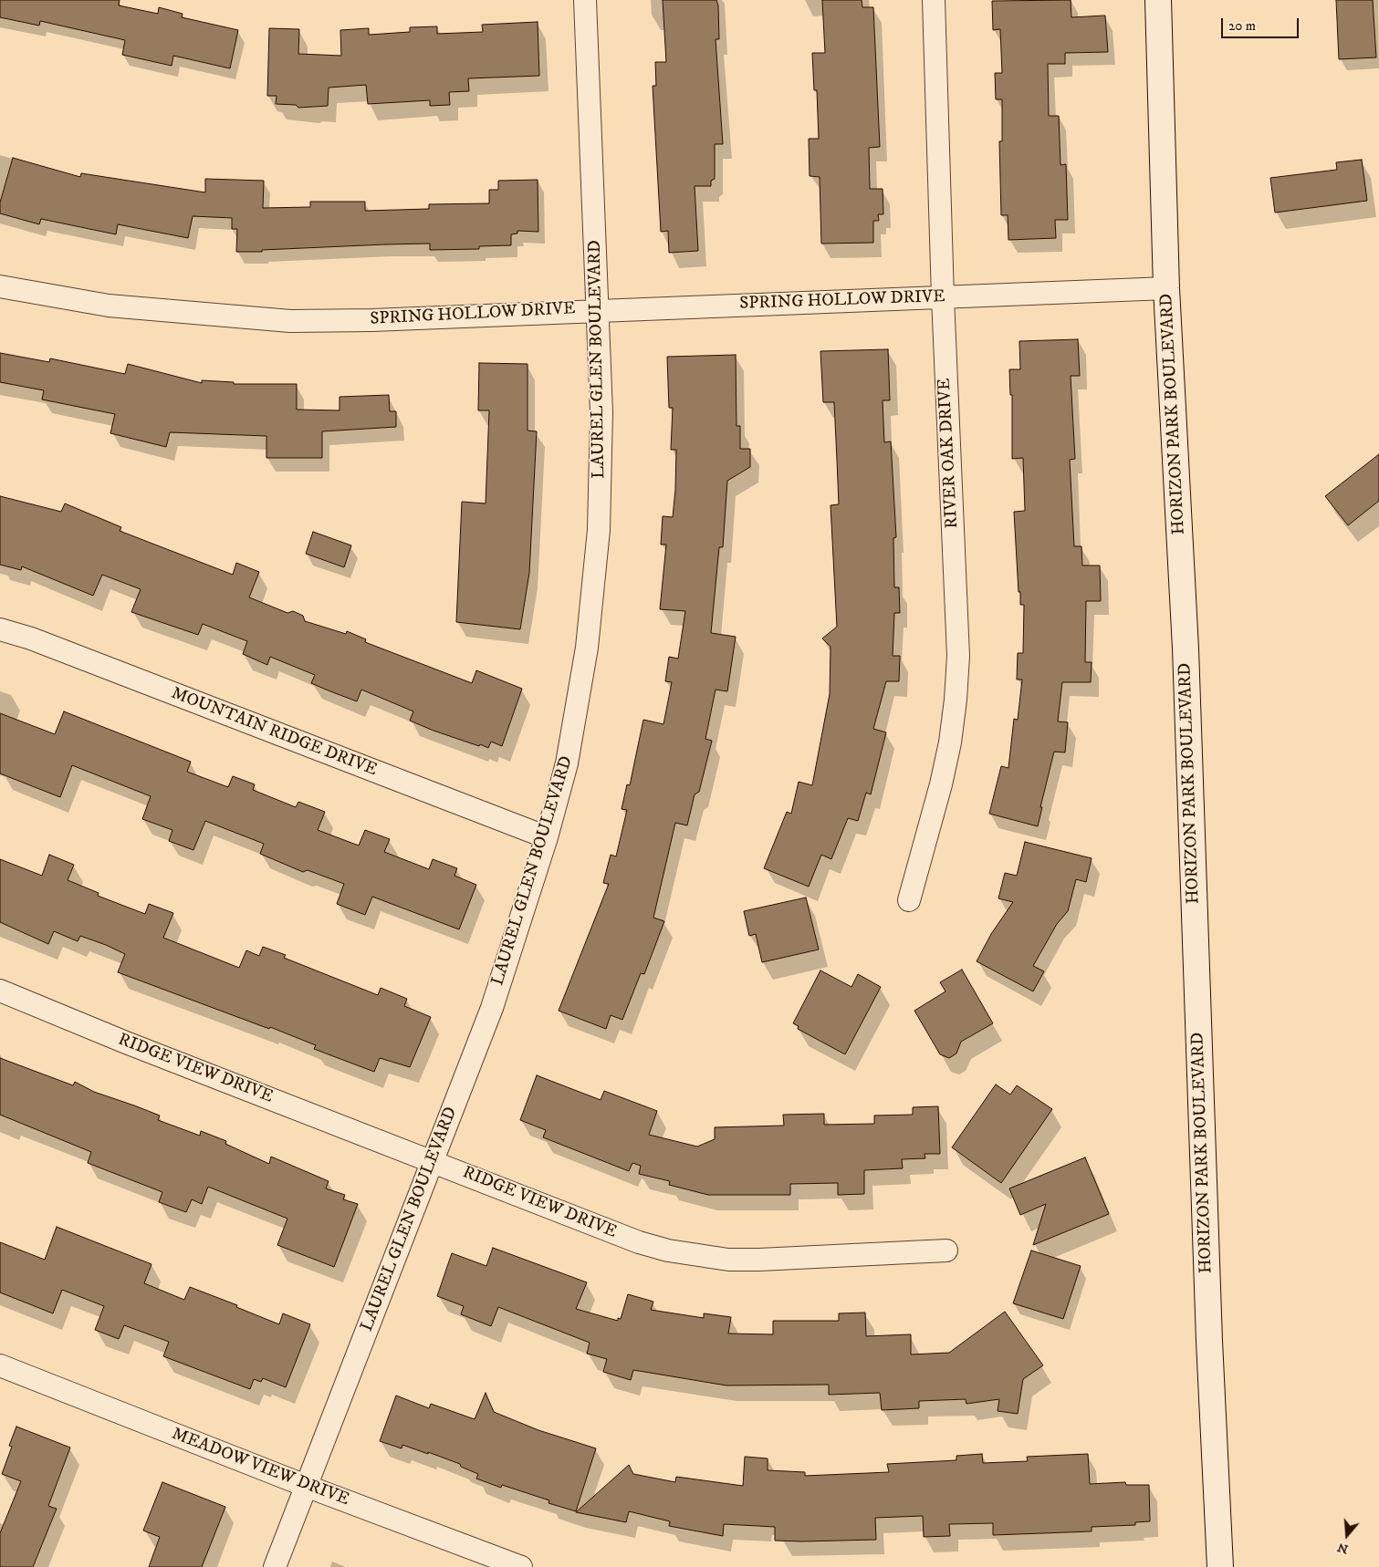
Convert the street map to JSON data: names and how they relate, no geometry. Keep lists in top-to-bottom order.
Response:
{
  "streets": {
    "street": [
      "SPRING HOLLOW DRIVE",
      "LAUREL GLEN BOULEVARD",
      "HORIZON PARK BOULEVARD",
      "RIVER OAK DRIVE",
      "MOUNTAIN RIDGE DRIVE",
      "RIDGE VIEW DRIVE",
      "MEADOW VIEW DRIVE"
    ]
  },
  "crossings": [
    ["SPRING HOLLOW DRIVE", "LAUREL GLEN BOULEVARD"],
    ["SPRING HOLLOW DRIVE", "HORIZON PARK BOULEVARD"],
    ["SPRING HOLLOW DRIVE", "RIVER OAK DRIVE"],
    ["LAUREL GLEN BOULEVARD", "MOUNTAIN RIDGE DRIVE"],
    ["LAUREL GLEN BOULEVARD", "RIDGE VIEW DRIVE"],
    ["LAUREL GLEN BOULEVARD", "MEADOW VIEW DRIVE"]
  ],
  "scale_bar": "20 m",
  "north": "bottom"
}
